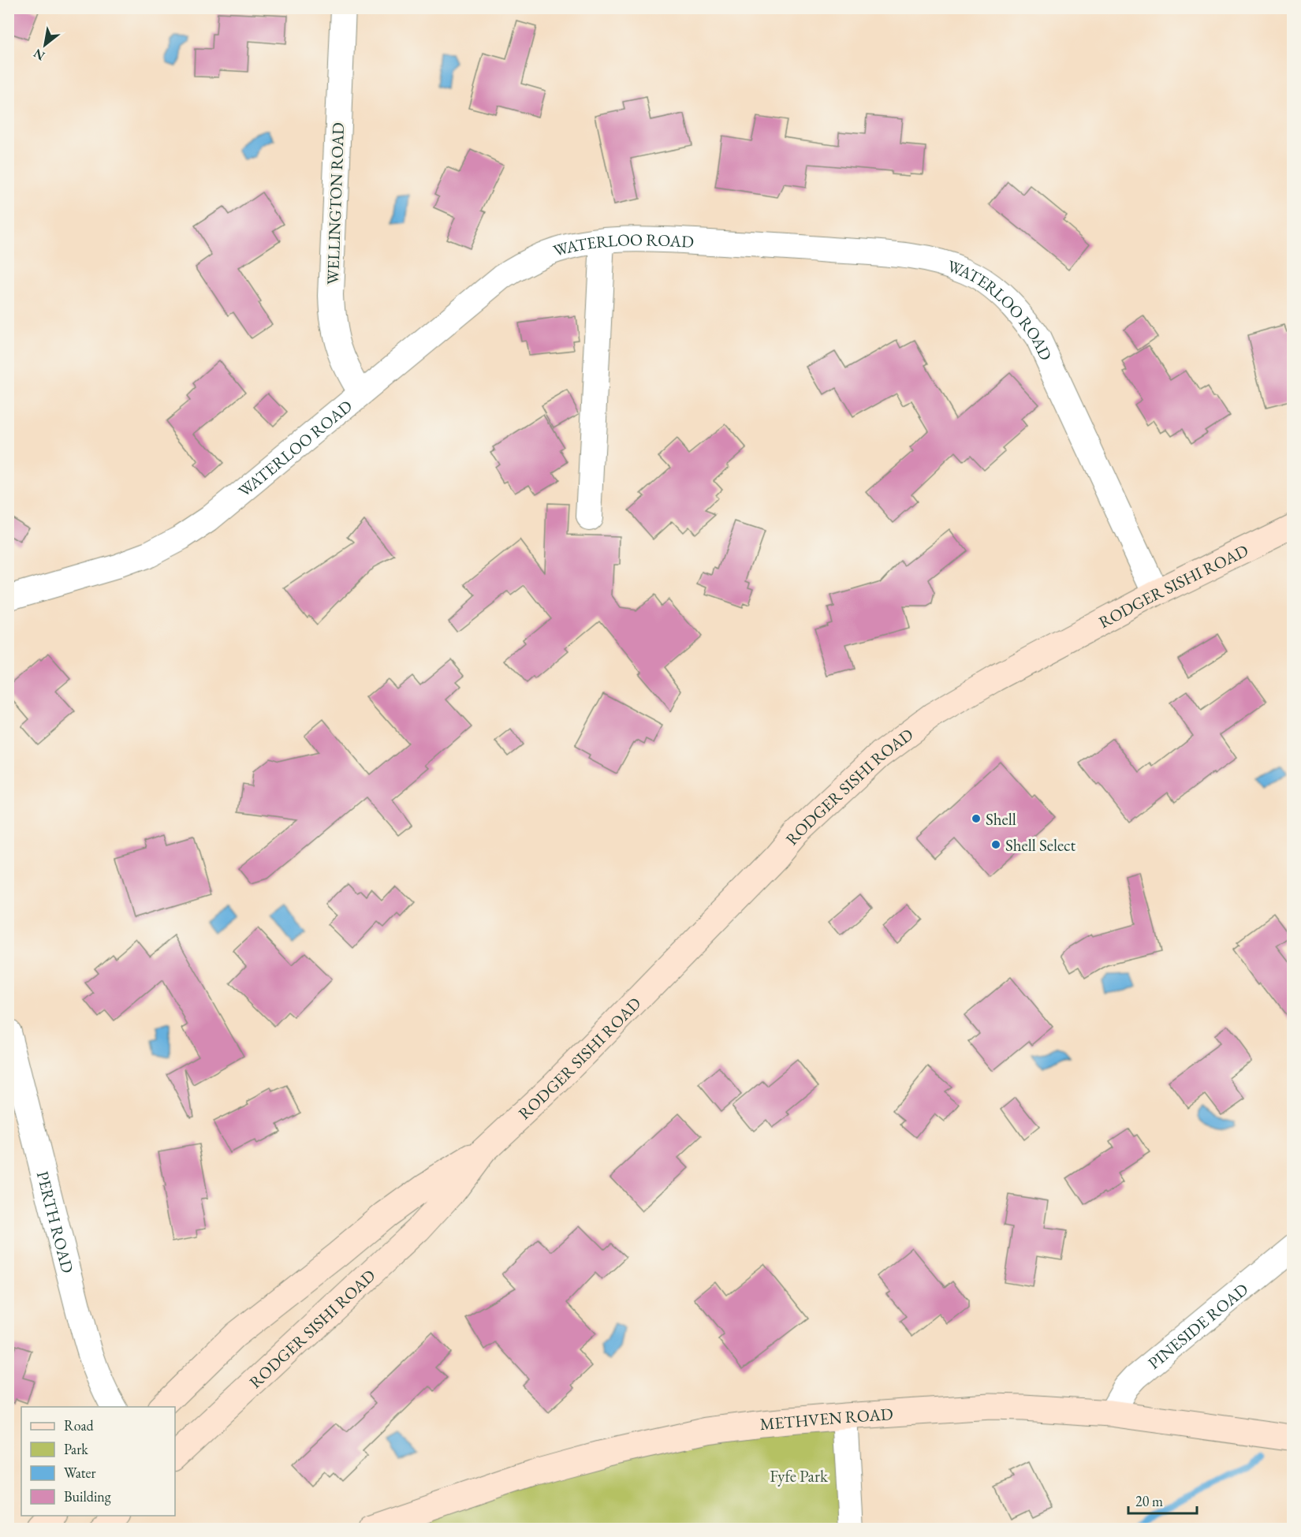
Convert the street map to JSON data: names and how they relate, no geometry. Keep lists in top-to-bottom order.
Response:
{
  "streets": {
    "main road": ["RODGER SISHI ROAD", "METHVEN ROAD"],
    "street": [
      "WELLINGTON ROAD",
      "WATERLOO ROAD",
      "PERTH ROAD",
      "PINESIDE ROAD"
    ]
  },
  "crossings": [
    ["WELLINGTON ROAD", "WATERLOO ROAD"],
    ["WATERLOO ROAD", "RODGER SISHI ROAD"],
    ["PINESIDE ROAD", "METHVEN ROAD"]
  ],
  "parks": ["Fyfe Park"],
  "places": ["Shell", "Shell Select"],
  "legend": [
    "Road",
    "Park",
    "Water",
    "Building"
  ],
  "scale_bar": "20 m",
  "north": "bottom left"
}
